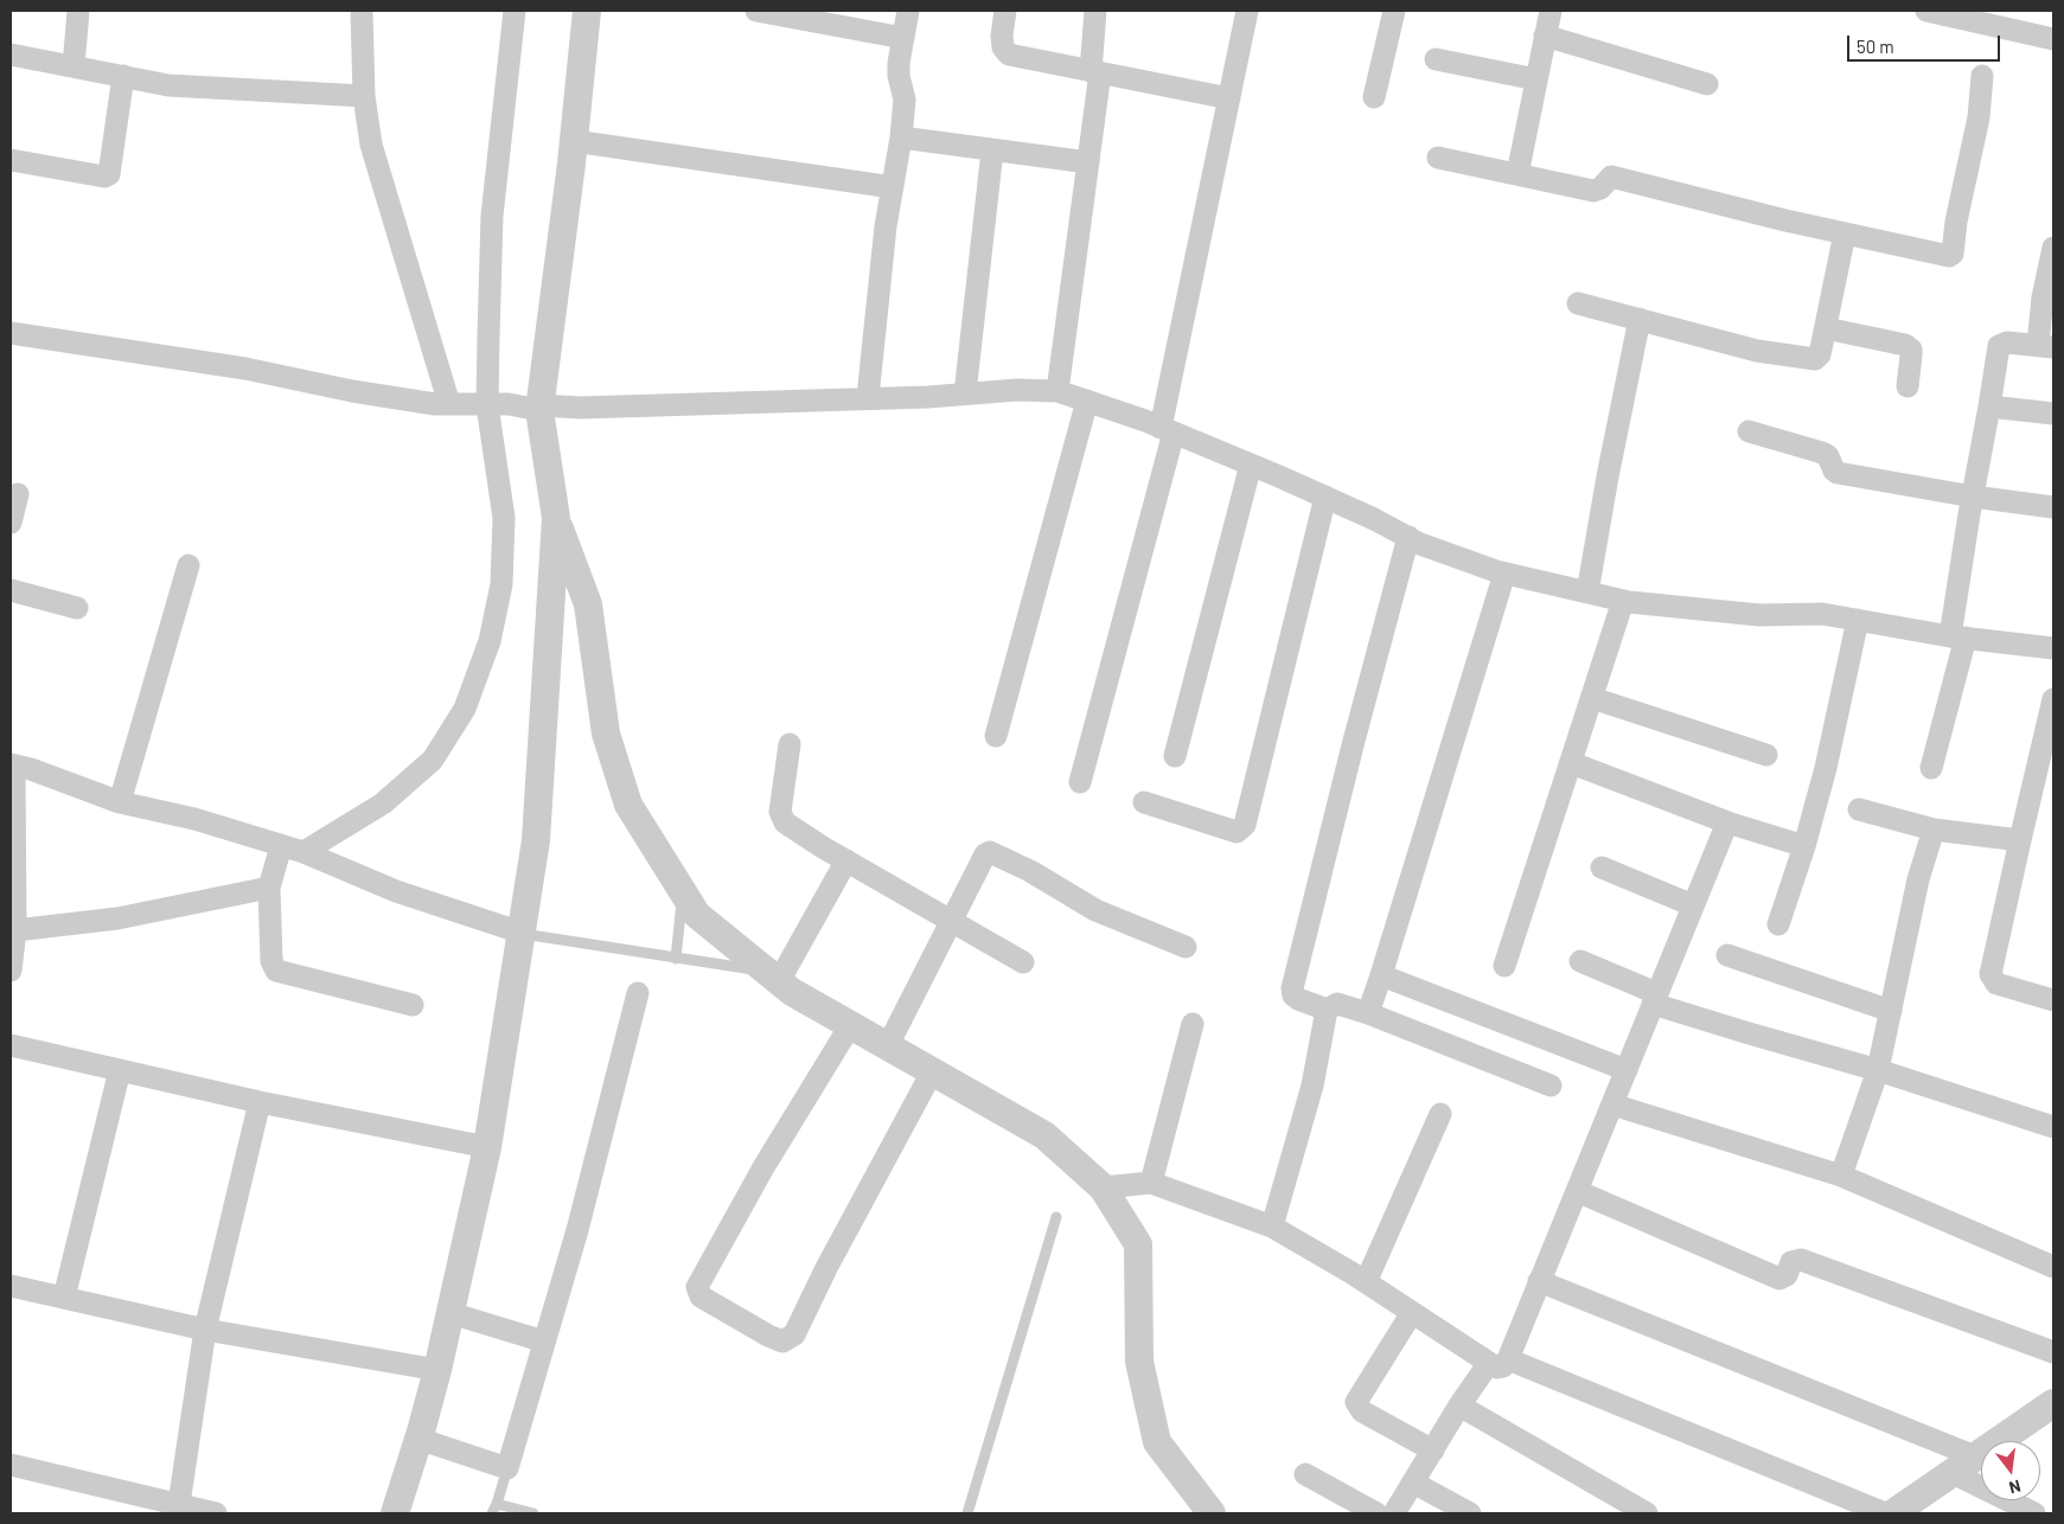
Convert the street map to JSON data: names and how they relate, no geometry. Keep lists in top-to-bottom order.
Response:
{
  "scale_bar": "50 m",
  "north": "bottom"
}
